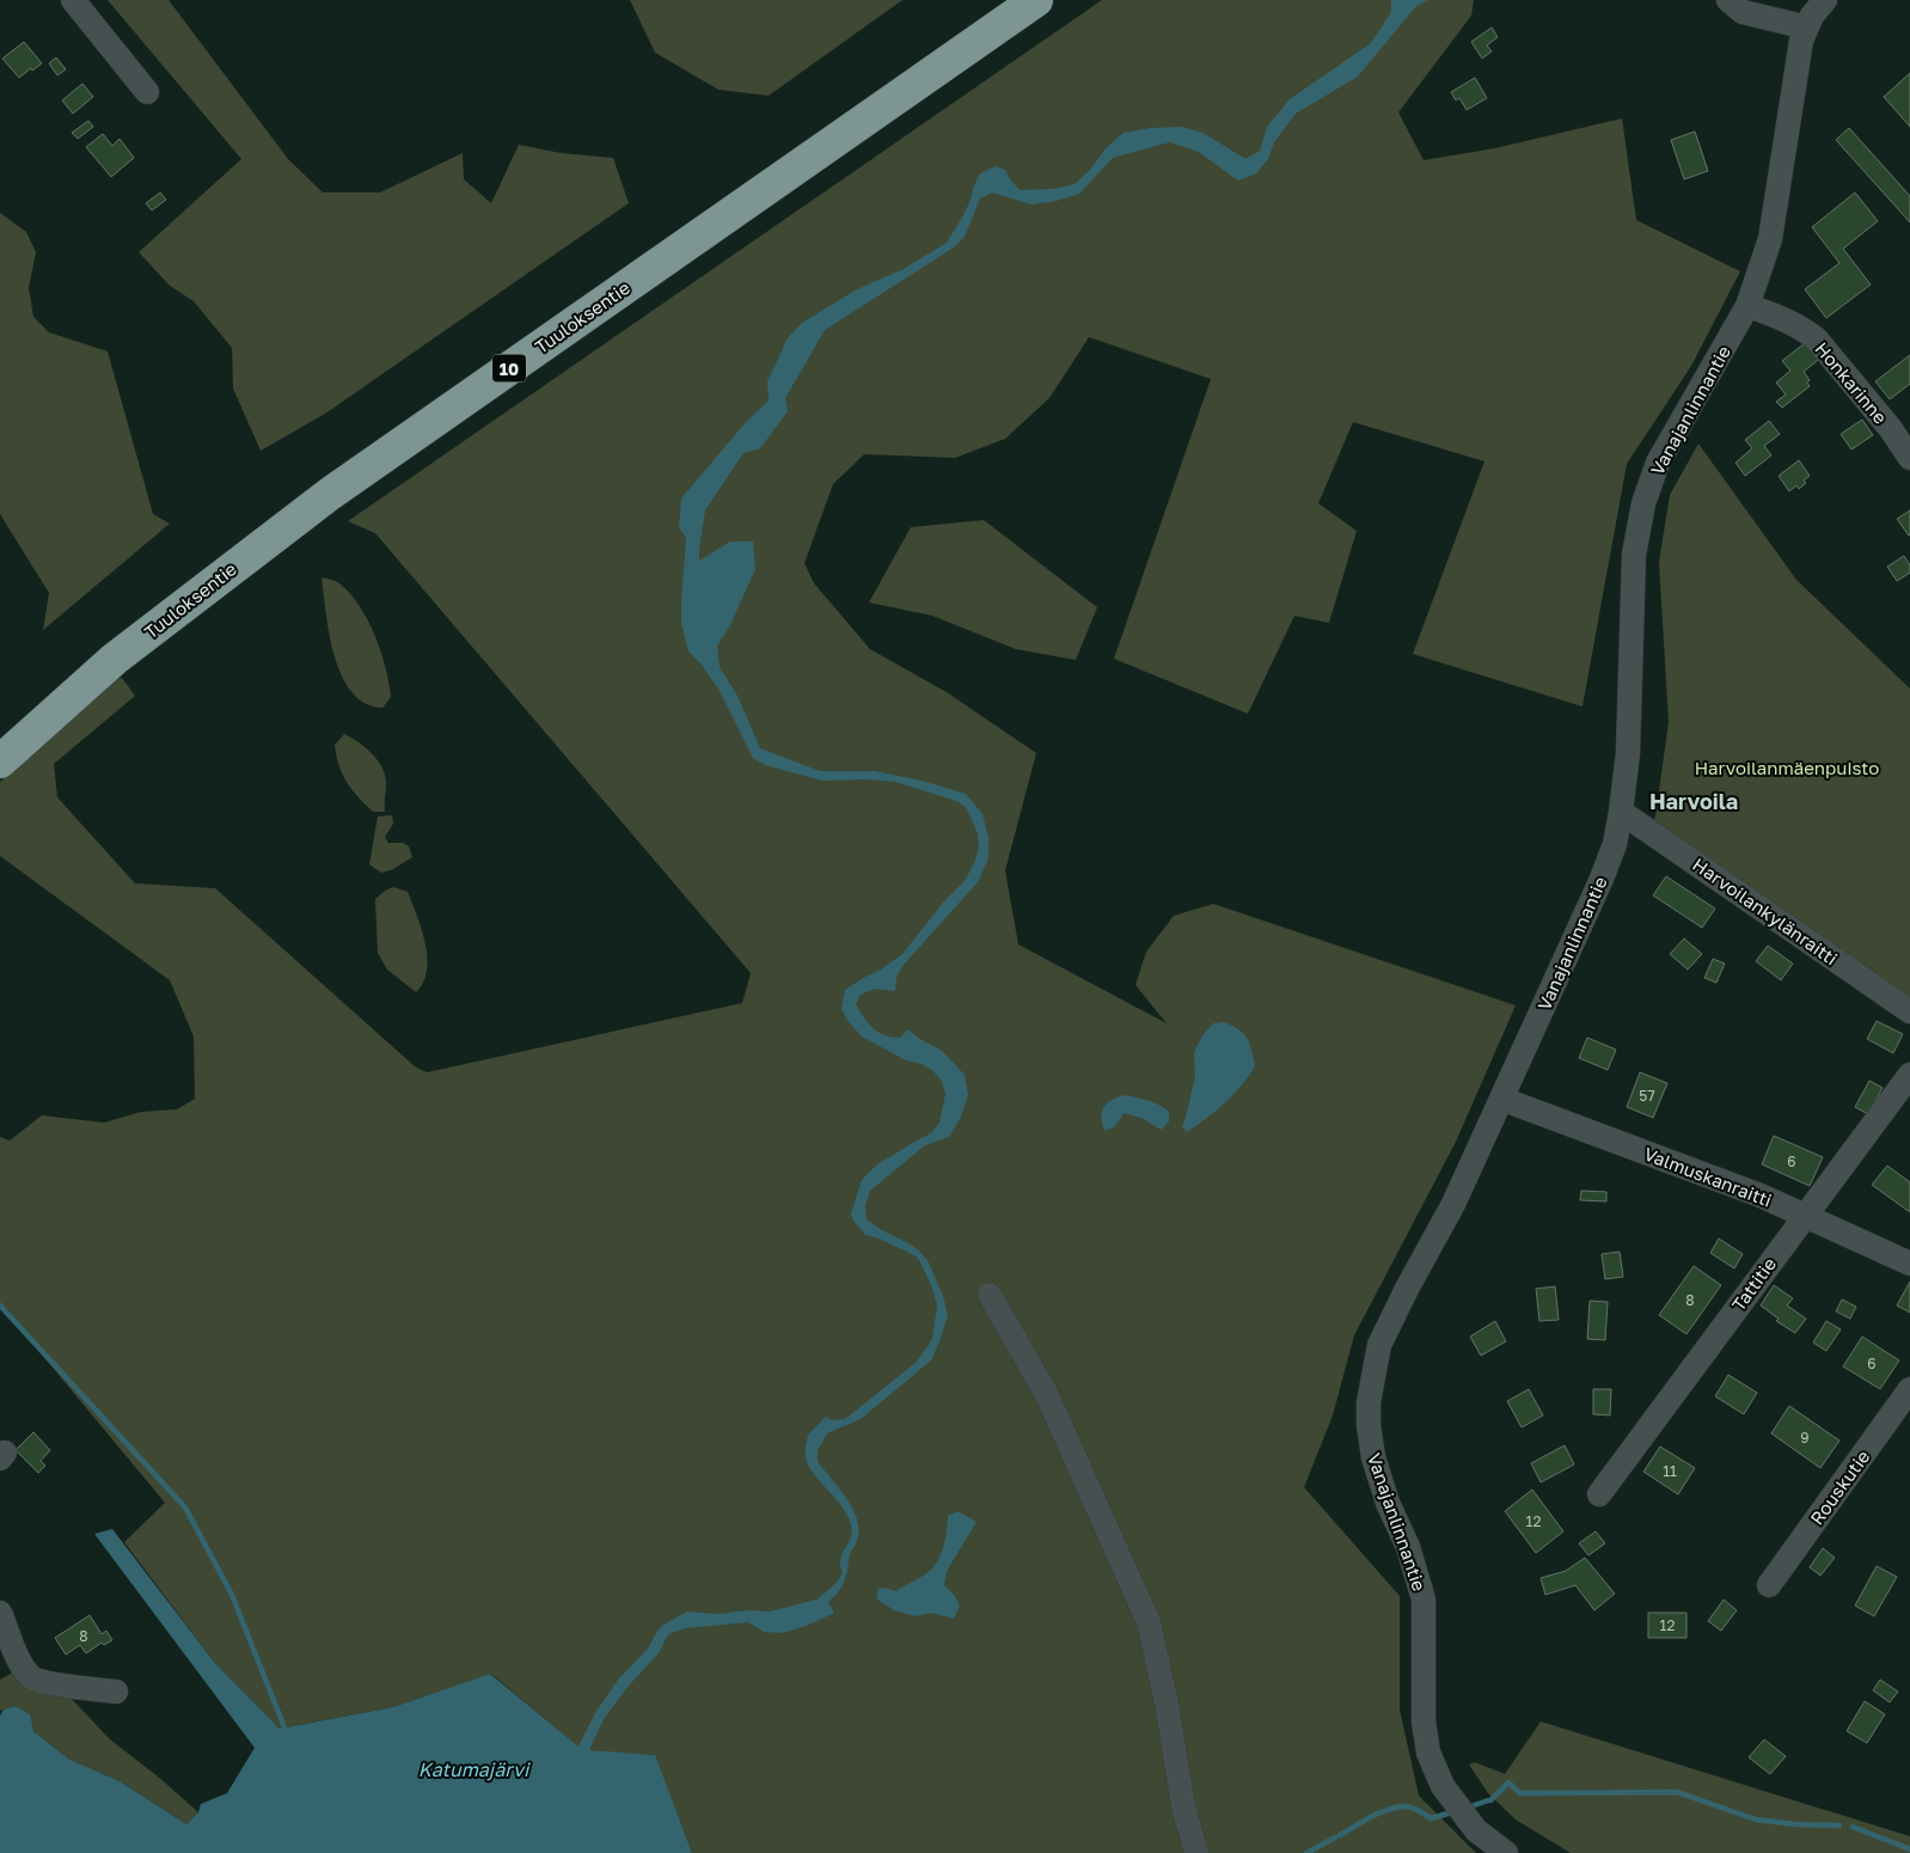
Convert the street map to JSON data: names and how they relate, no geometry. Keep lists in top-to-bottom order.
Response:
{
  "streets": {
    "highway": ["Tuuloksentie", "10"],
    "street": [
      "Honkarinne",
      "Vanajanlinnantie",
      "Harvoilankylänraitti",
      "Valmuskanraitti",
      "Tattitie",
      "Rouskutie"
    ]
  },
  "crossings": [
    ["Honkarinne", "Vanajanlinnantie"],
    ["Vanajanlinnantie", "Harvoilankylänraitti"],
    ["Vanajanlinnantie", "Valmuskanraitti"],
    ["Valmuskanraitti", "Tattitie"]
  ],
  "districts": ["Harvoila"],
  "water": ["Katumajärvi"],
  "parks": ["Harvoilanmäenpuisto"],
  "house_numbers": [
    "57",
    "6",
    "8",
    "6",
    "9",
    "11",
    "12",
    "12",
    "8"
  ]
}
